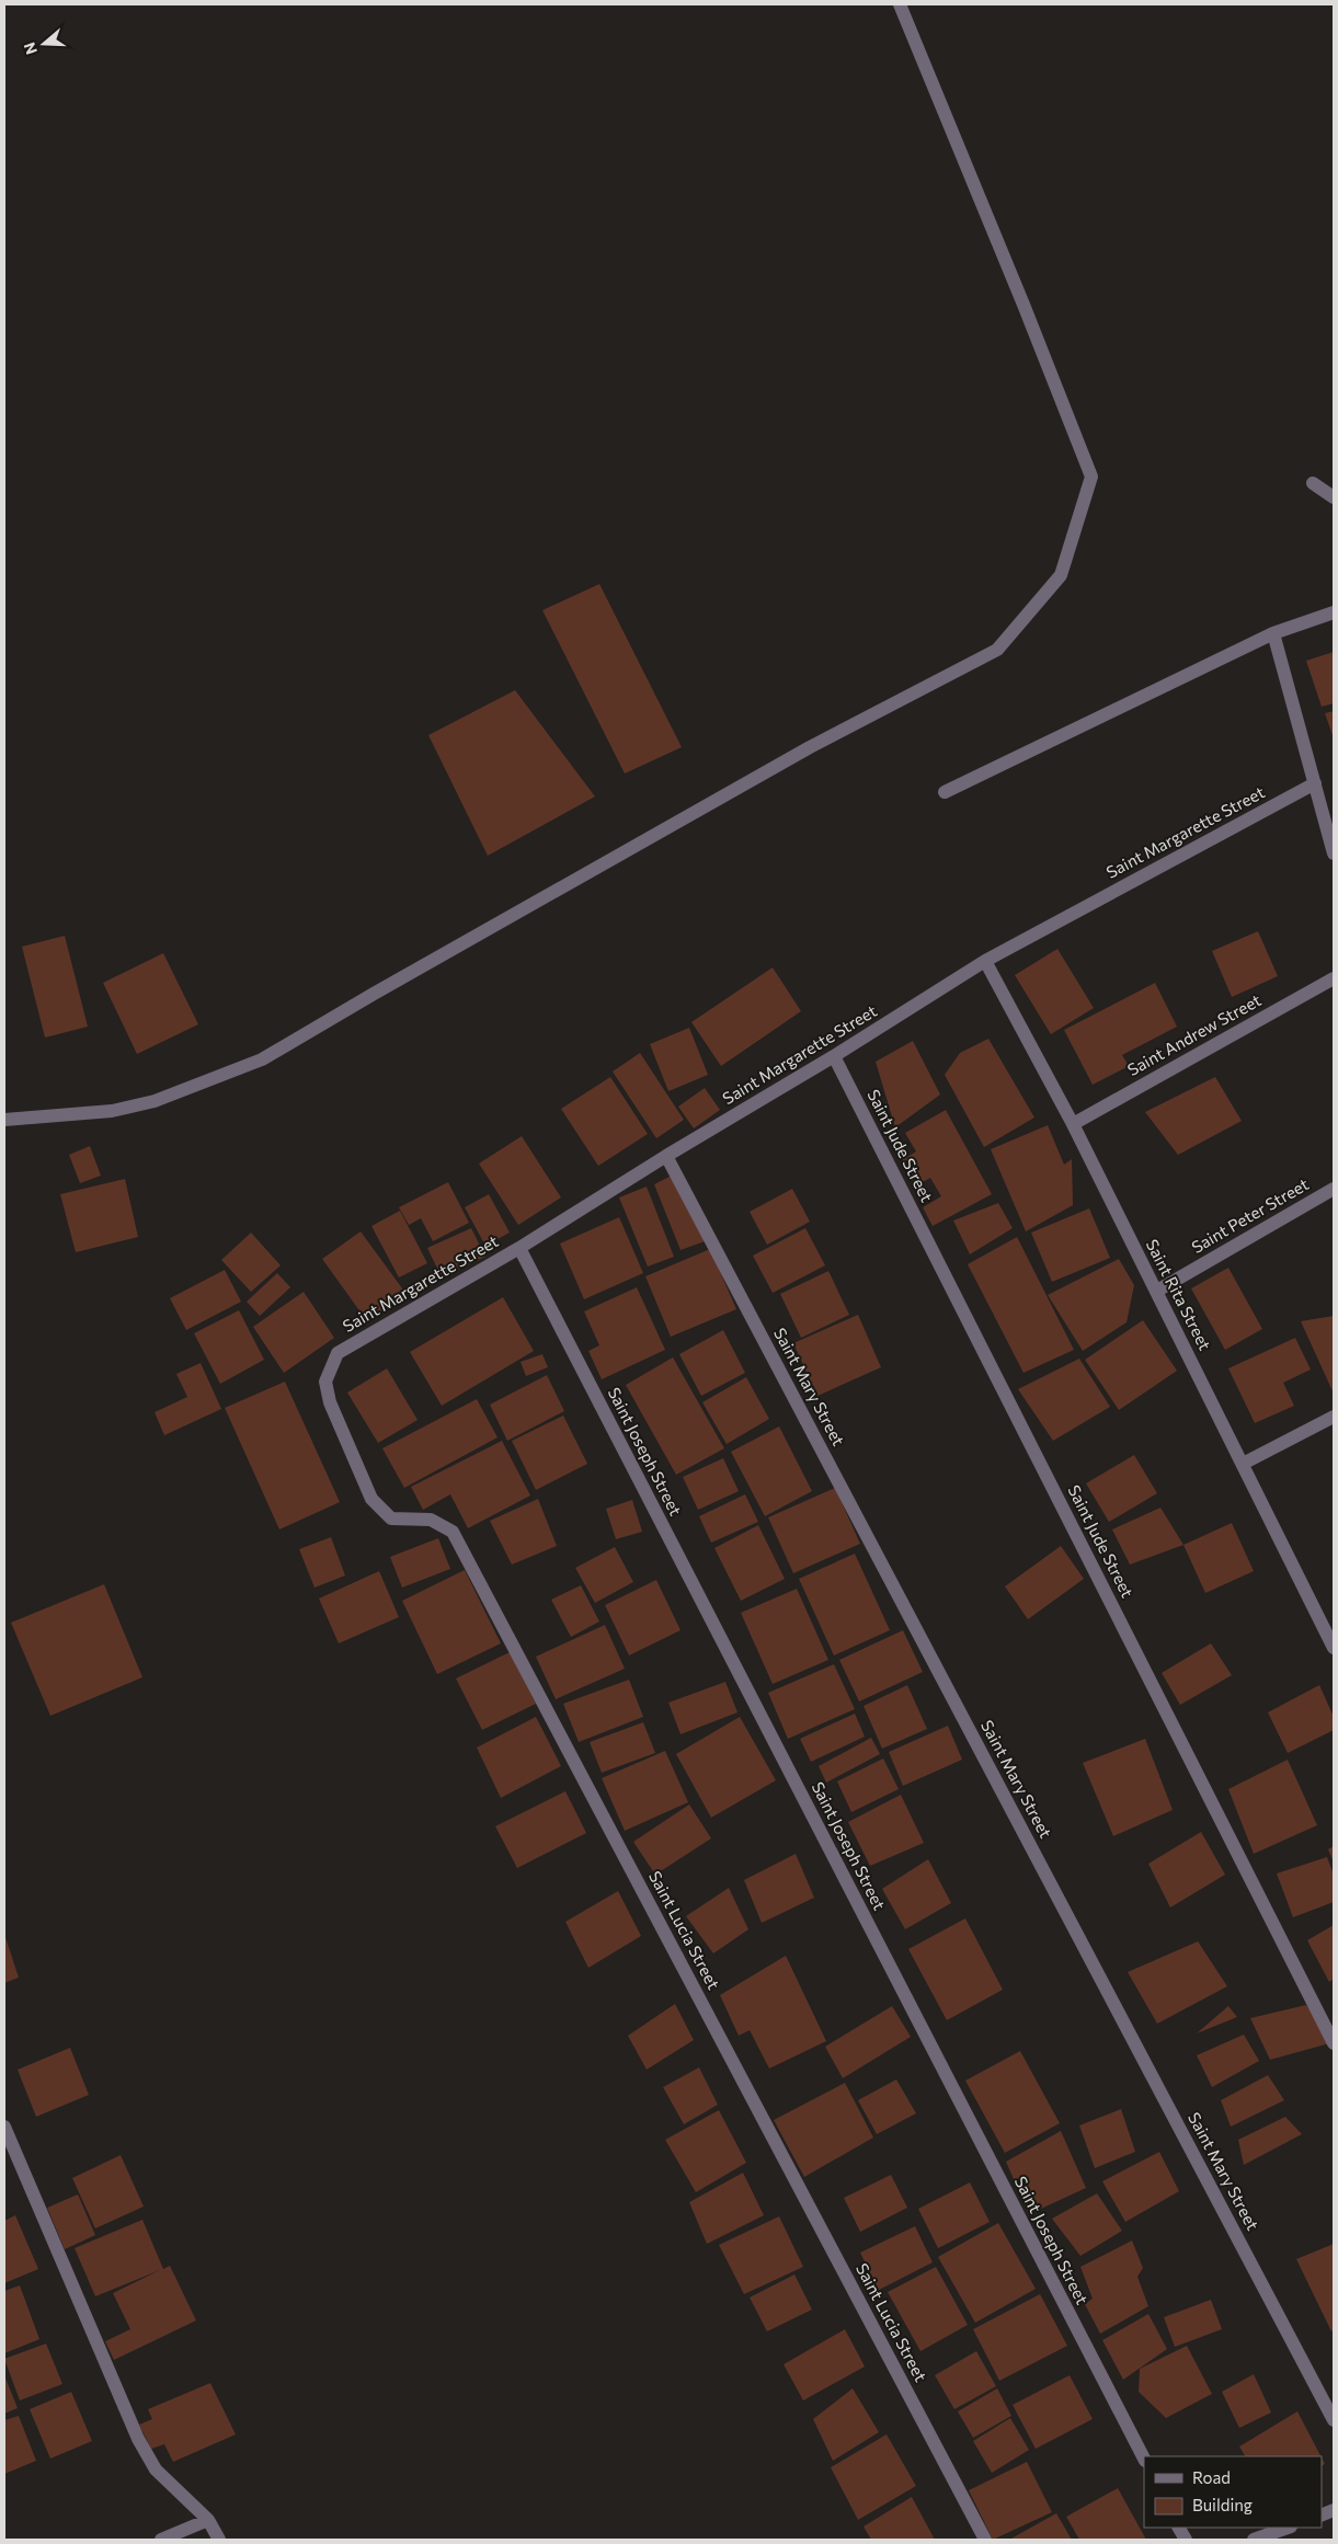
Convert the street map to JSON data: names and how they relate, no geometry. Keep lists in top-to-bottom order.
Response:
{
  "streets": {
    "street": [
      "Saint Margarette Street",
      "Saint Andrew Street",
      "Saint Jude Street",
      "Saint Peter Street",
      "Saint Rita Street",
      "Saint Mary Street",
      "Saint Joseph Street",
      "Saint Lucia Street"
    ]
  },
  "crossings": [
    ["Saint Margarette Street", "Saint Jude Street"],
    ["Saint Margarette Street", "Saint Rita Street"],
    ["Saint Margarette Street", "Saint Mary Street"],
    ["Saint Margarette Street", "Saint Joseph Street"],
    ["Saint Margarette Street", "Saint Lucia Street"],
    ["Saint Andrew Street", "Saint Rita Street"],
    ["Saint Peter Street", "Saint Rita Street"]
  ],
  "legend": ["Road", "Building"],
  "north": "left"
}
